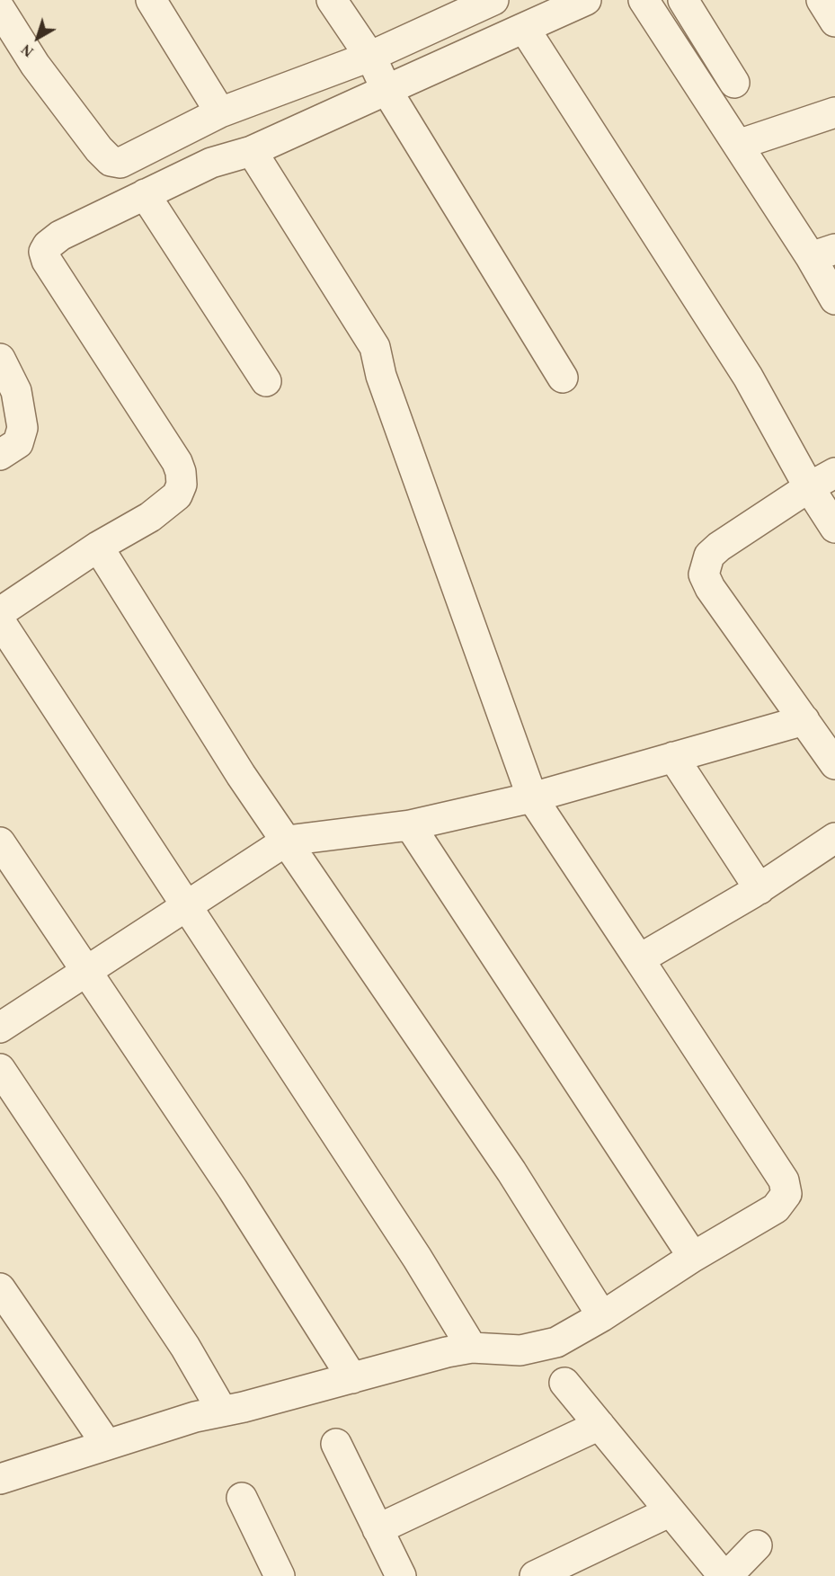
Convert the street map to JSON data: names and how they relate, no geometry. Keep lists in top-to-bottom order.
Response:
{
  "north": "bottom left"
}
